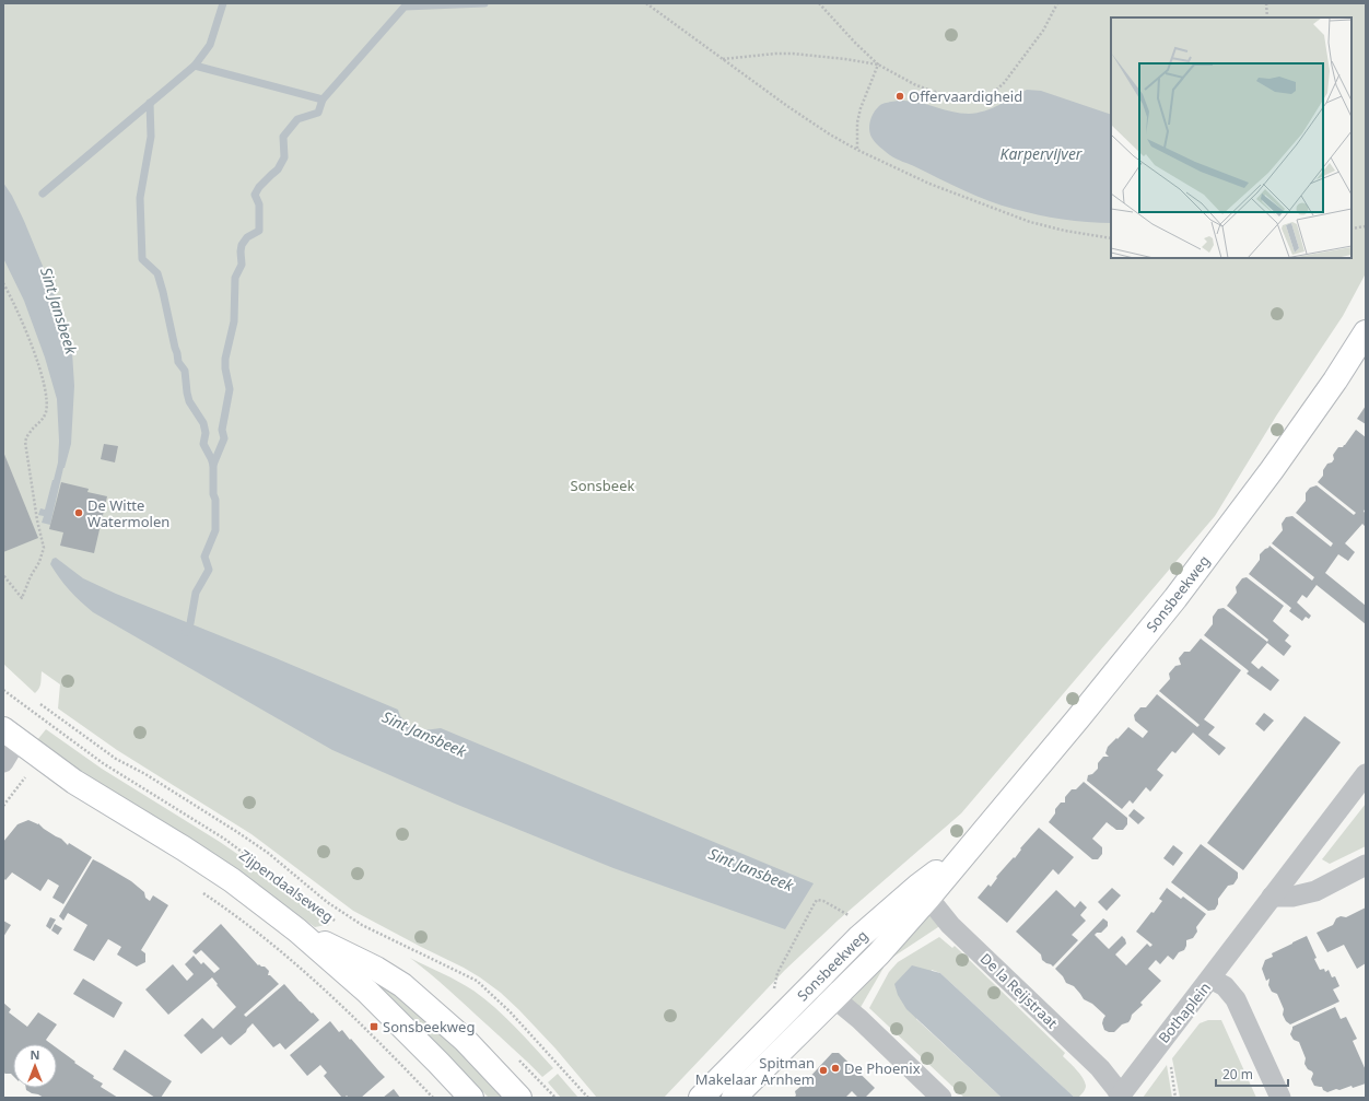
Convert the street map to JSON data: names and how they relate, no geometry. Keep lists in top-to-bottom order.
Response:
{
  "streets": {
    "main road": ["Sonsbeekweg", "Zijpendaalseweg"],
    "street": ["De la Reijstraat", "Bothaplein"]
  },
  "crossings": [
    ["Sonsbeekweg", "De la Reijstraat"],
    ["De la Reijstraat", "Bothaplein"]
  ],
  "water": ["Karpervijver", "Sint Jansbeek"],
  "parks": ["Sonsbeek"],
  "places": {
    "other": [
      "Offervaardigheid",
      "De Witte Watermolen",
      "De Phoenix",
      "Spitman Makelaar Arnhem"
    ],
    "transit": ["Sonsbeekweg"]
  },
  "scale_bar": "20 m",
  "north": "top"
}
